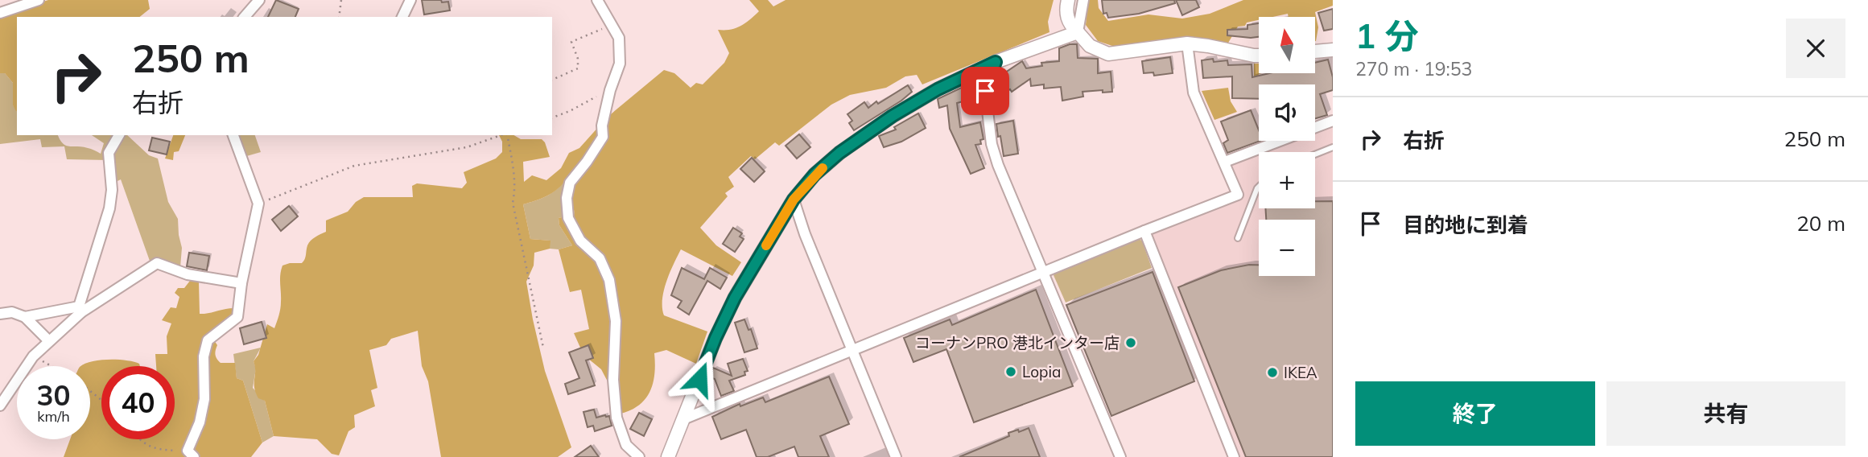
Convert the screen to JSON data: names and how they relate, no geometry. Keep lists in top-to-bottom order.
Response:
{
  "places": ["コーナンPRO 港北インター店", "Lopia", "IKEA"],
  "north": "top",
  "page": {
    "heading": ["1 分", "270 m · 19:53"],
    "map_buttons": ["+", "−"],
    "turn": ["250 m", "右折"],
    "list": [
      {
        "name": "右折",
        "value": "250 m"
      },
      {
        "name": "目的地に到着",
        "value": "20 m"
      }
    ],
    "speed": "30 km/h",
    "limit": "40",
    "buttons": ["終了", "共有"]
  }
}
